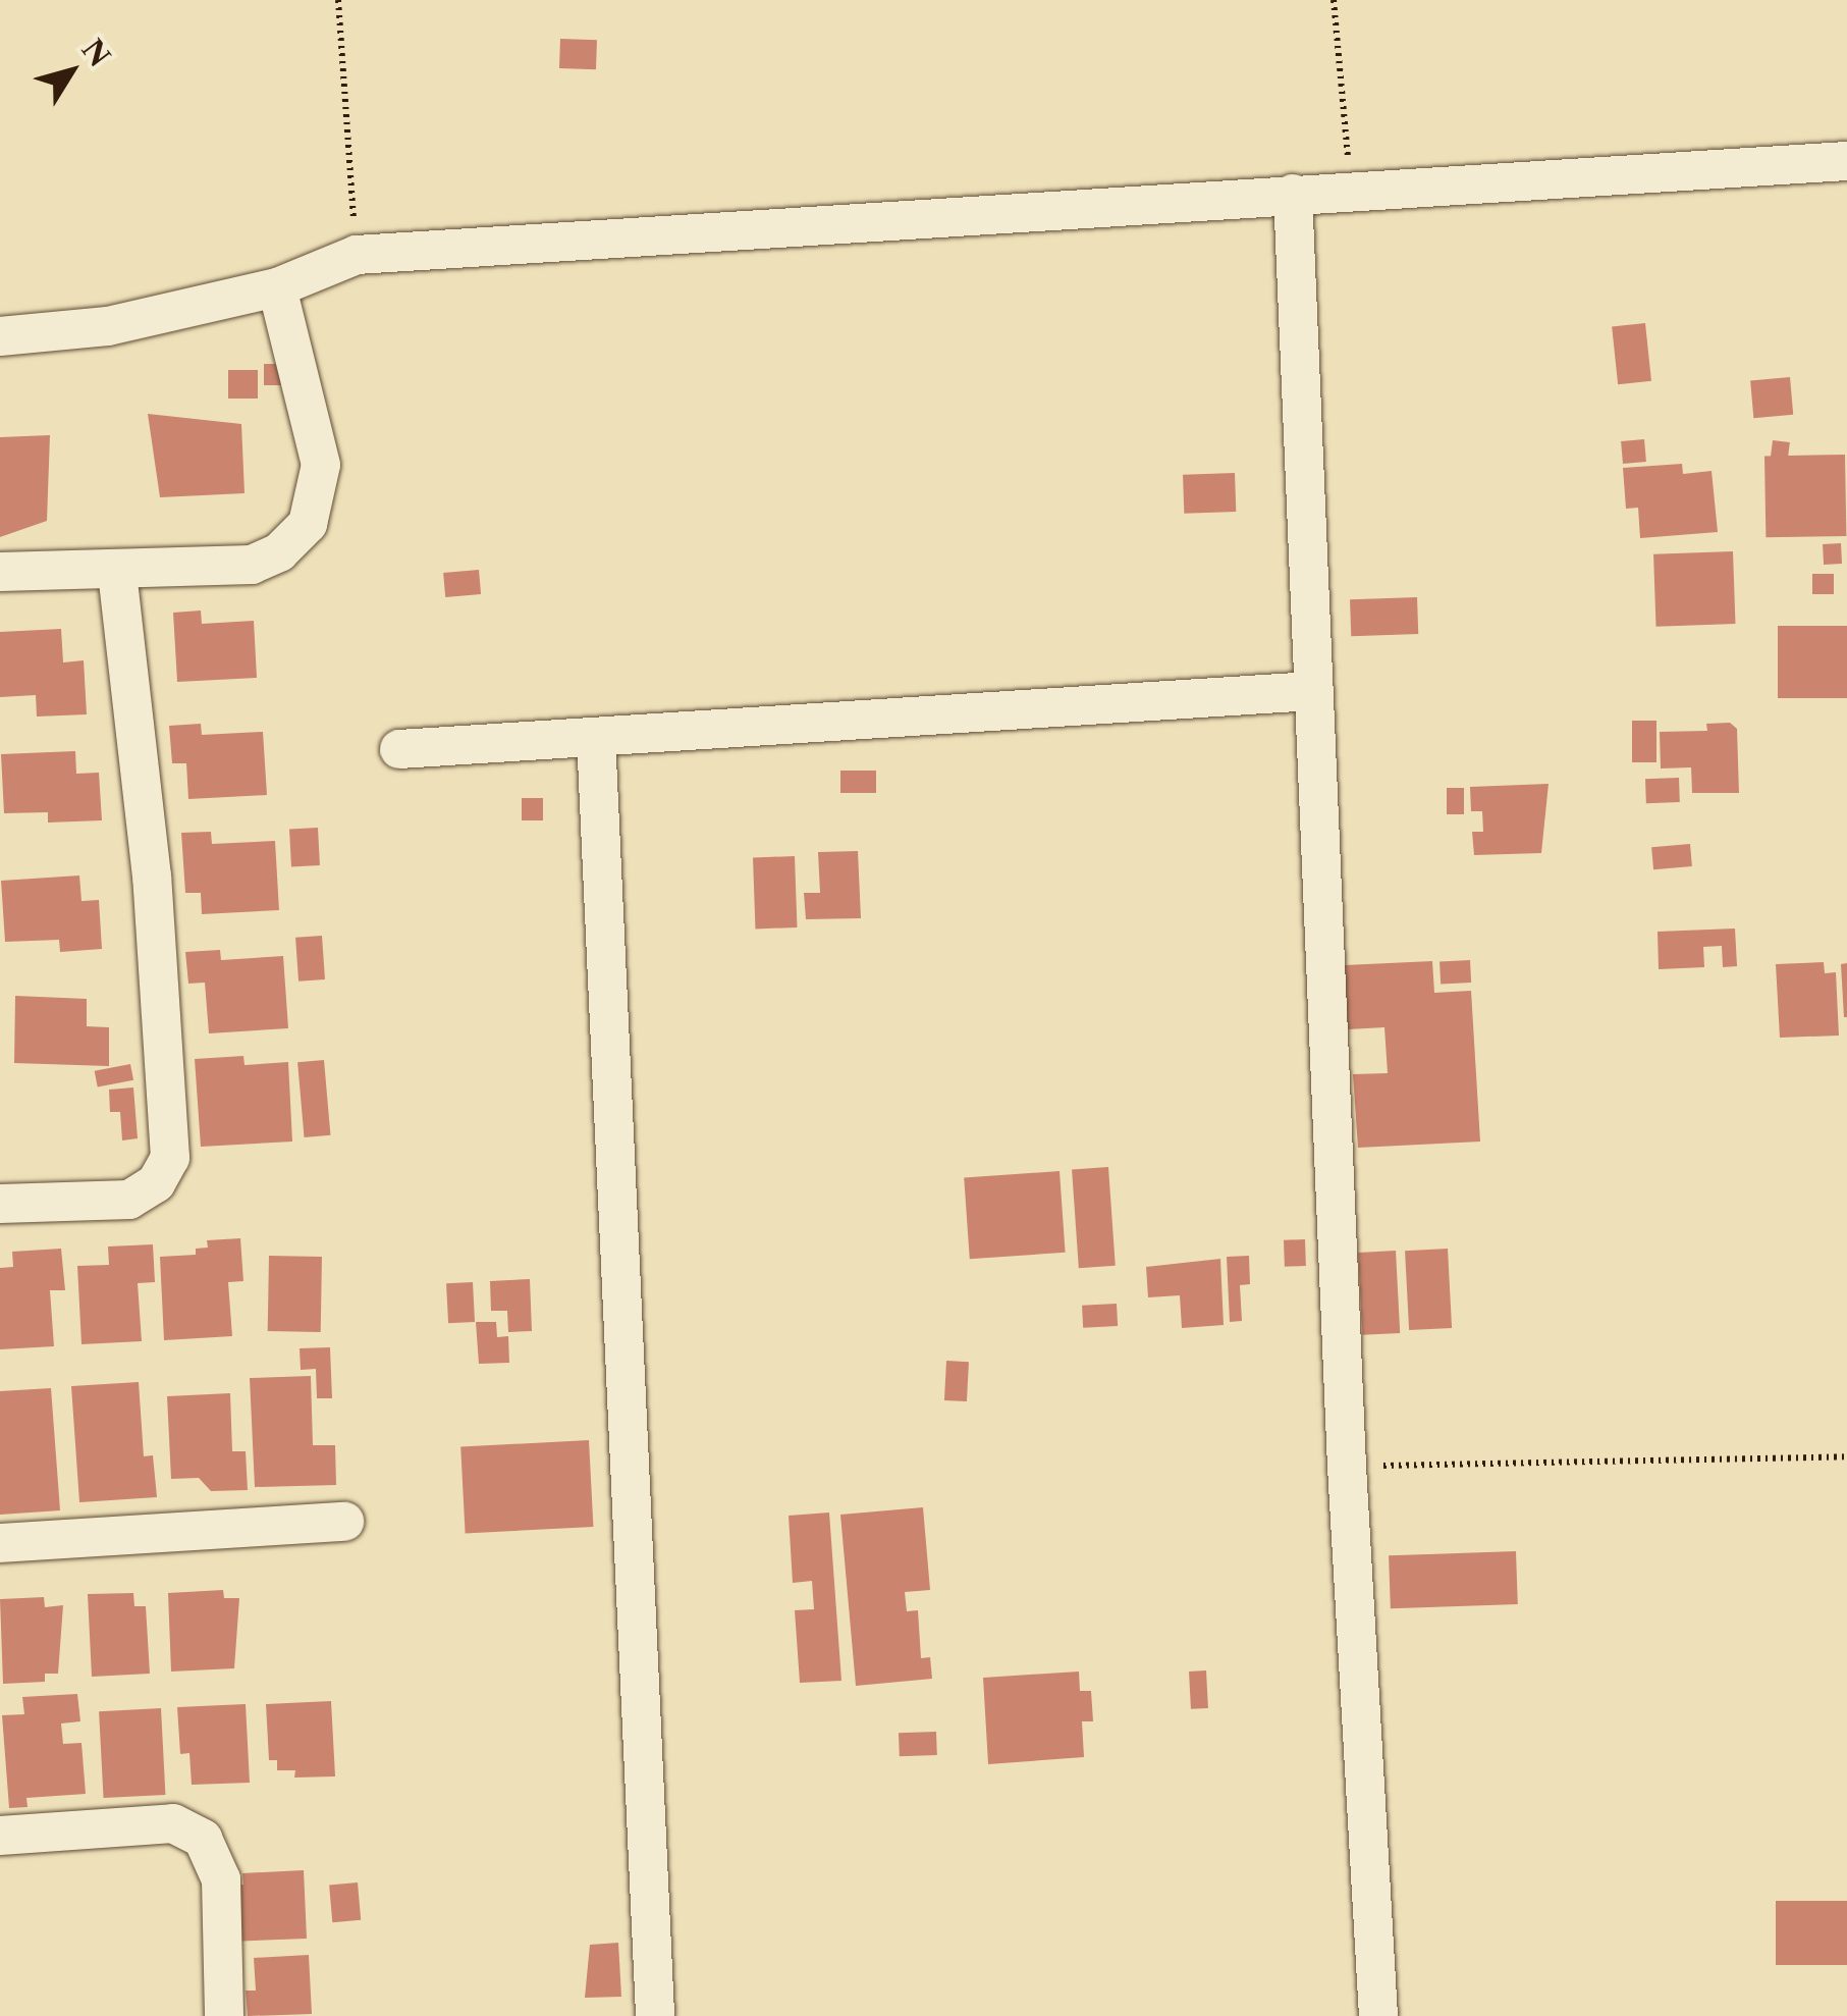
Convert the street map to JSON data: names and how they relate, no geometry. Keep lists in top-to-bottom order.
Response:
{
  "north": "top right"
}
